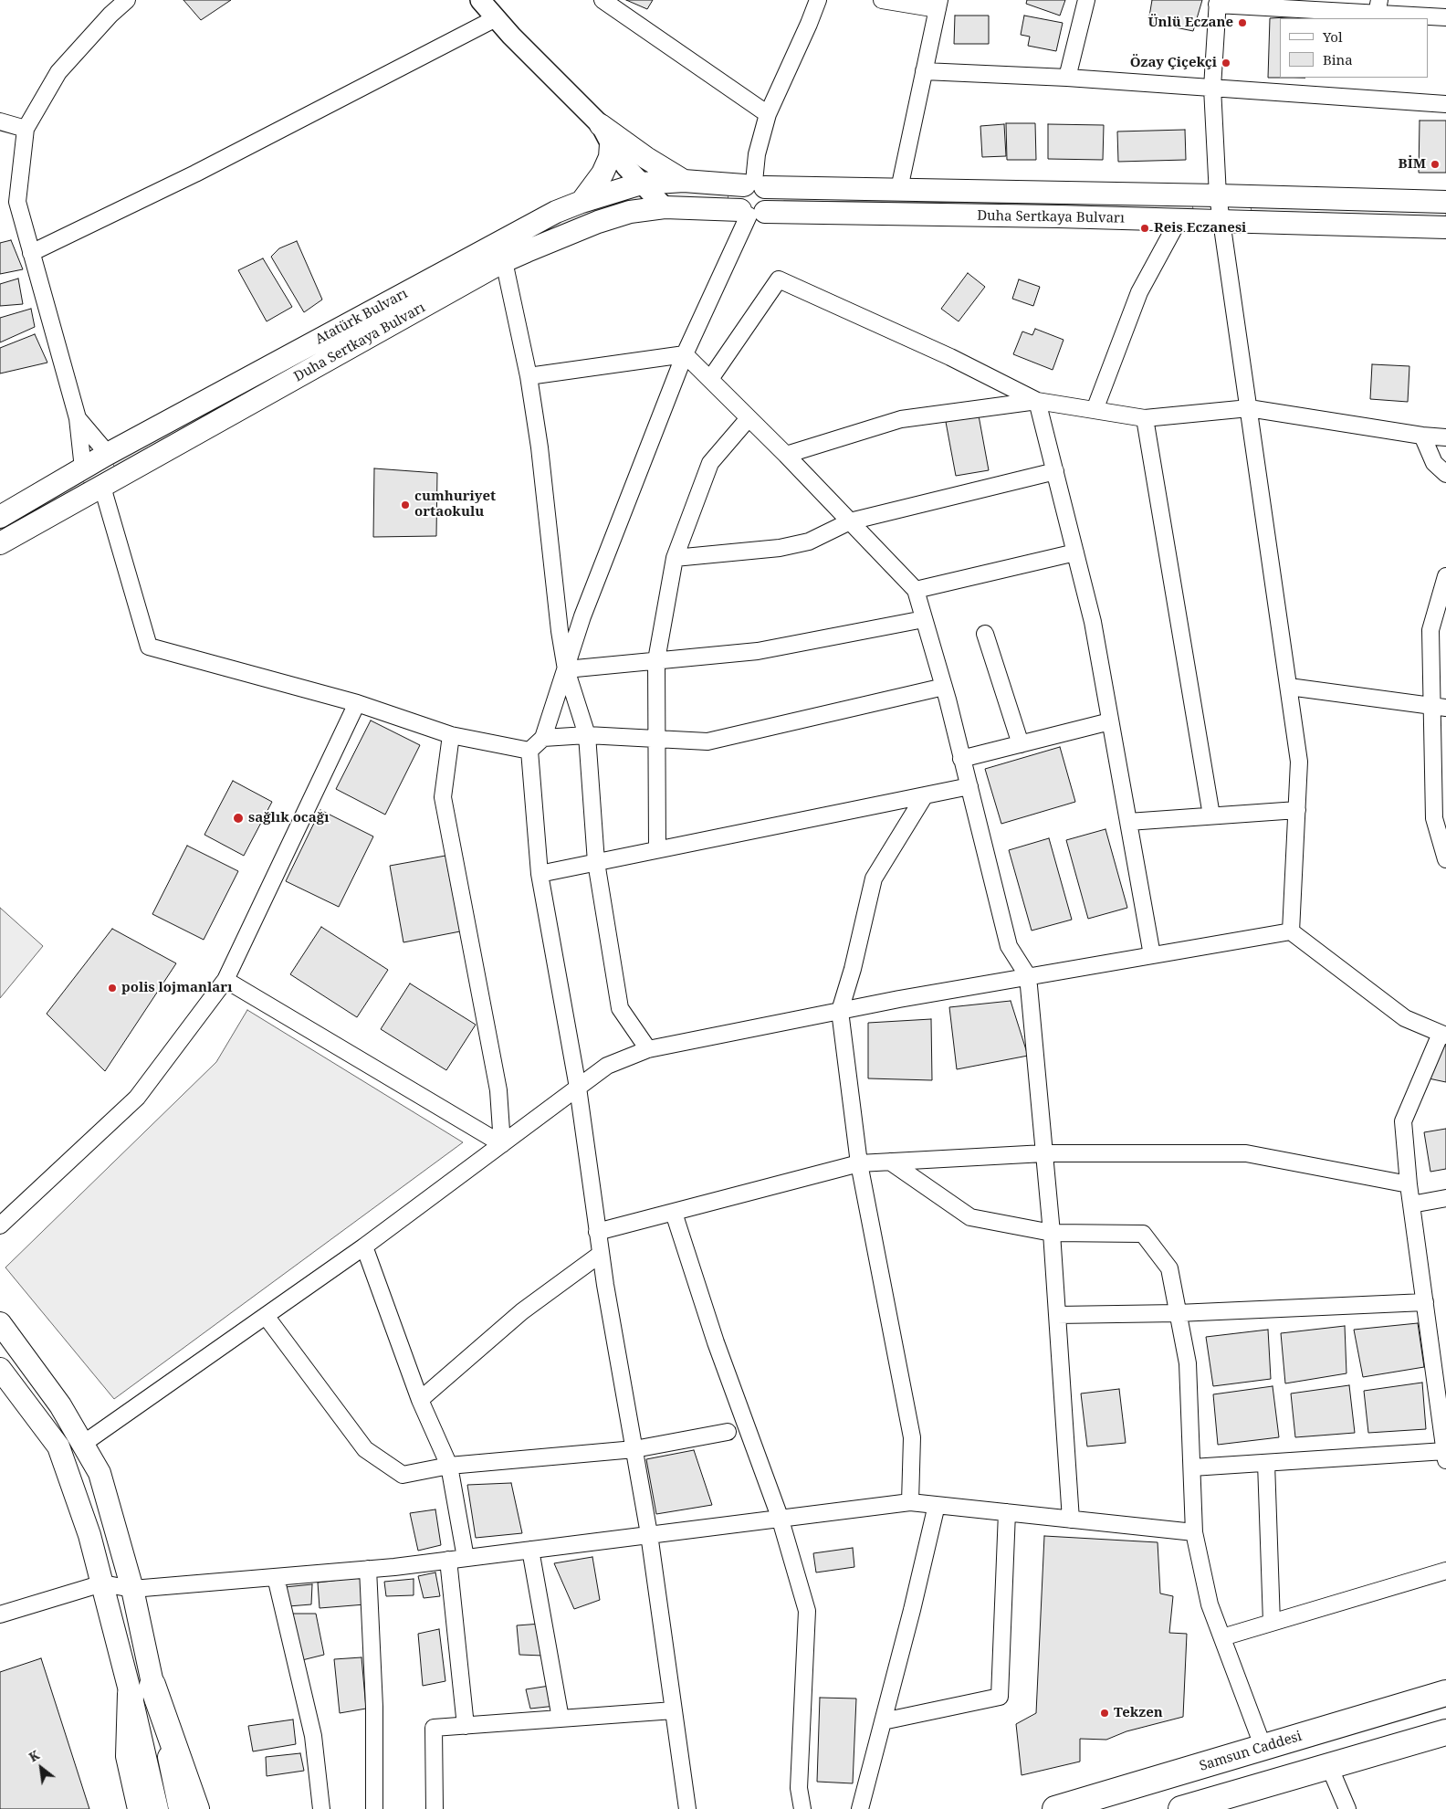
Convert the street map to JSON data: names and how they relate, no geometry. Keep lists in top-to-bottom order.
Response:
{
  "streets": {
    "highway": ["Samsun Caddesi"],
    "main road": ["Duha Sertkaya Bulvarı", "Atatürk Bulvarı"]
  },
  "crossings": [
    ["Duha Sertkaya Bulvarı", "Atatürk Bulvarı"]
  ],
  "places": [
    "Ünlü Eczane",
    "Özay Çiçekçi",
    "BİM",
    "Reis Eczanesi",
    "cumhuriyet ortaokulu",
    "sağlık ocağı",
    "polis lojmanları",
    "Tekzen"
  ],
  "legend": ["Yol", "Bina"],
  "north": "top left"
}
